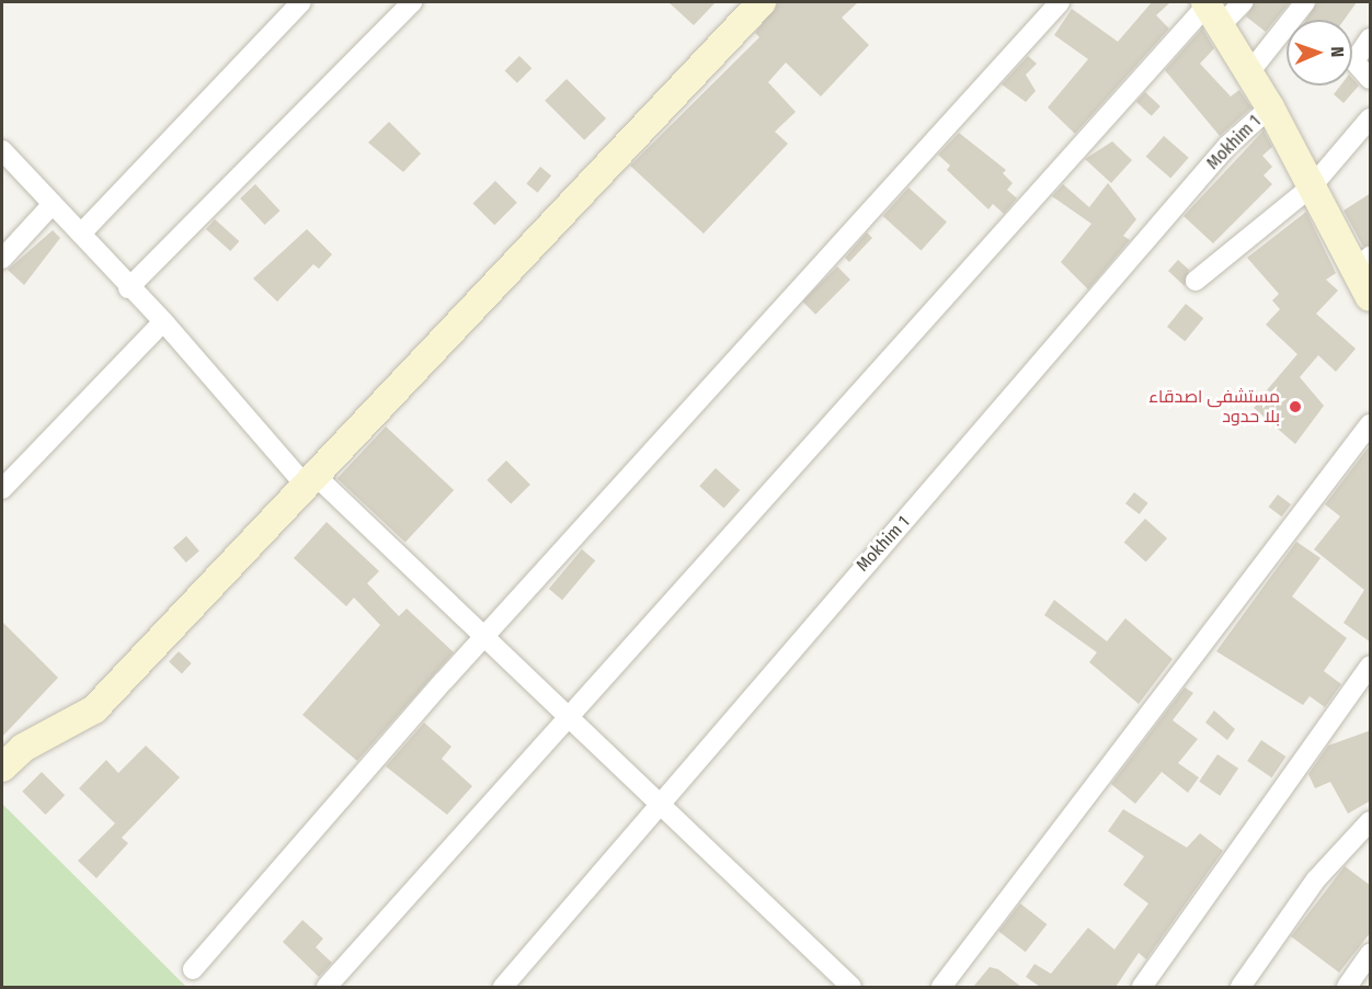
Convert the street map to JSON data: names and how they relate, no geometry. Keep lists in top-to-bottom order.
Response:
{
  "streets": {
    "street": ["Mokhim 1"]
  },
  "places": ["مستشفى اصدقاء بلا حدود"],
  "north": "right"
}
